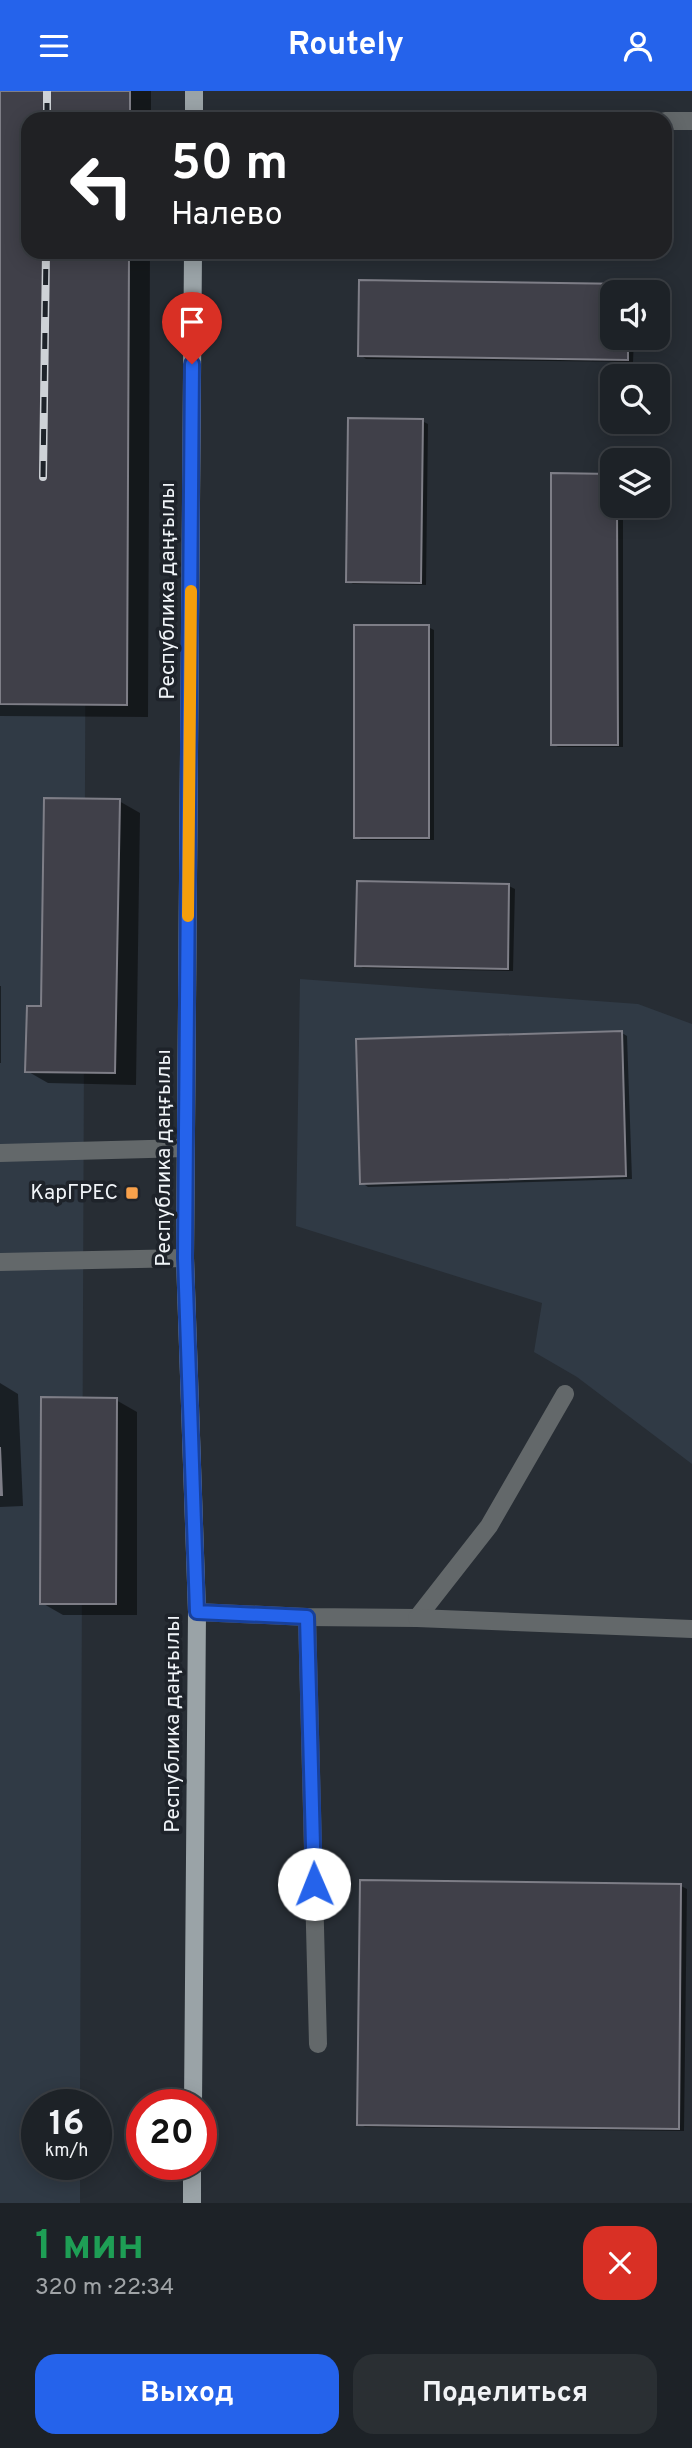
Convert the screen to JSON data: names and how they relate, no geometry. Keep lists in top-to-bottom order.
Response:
{
  "streets": {
    "main road": ["Республика даңғылы"]
  },
  "places": {
    "transit": ["КарГРЕС"]
  },
  "page": {
    "header": "Routely",
    "turn": ["50 m", "Налево"],
    "speed": "16 km/h",
    "limit": "20",
    "heading": ["1 мин", "320 m · 22:34"],
    "buttons": ["Выход", "Поделиться"]
  }
}
